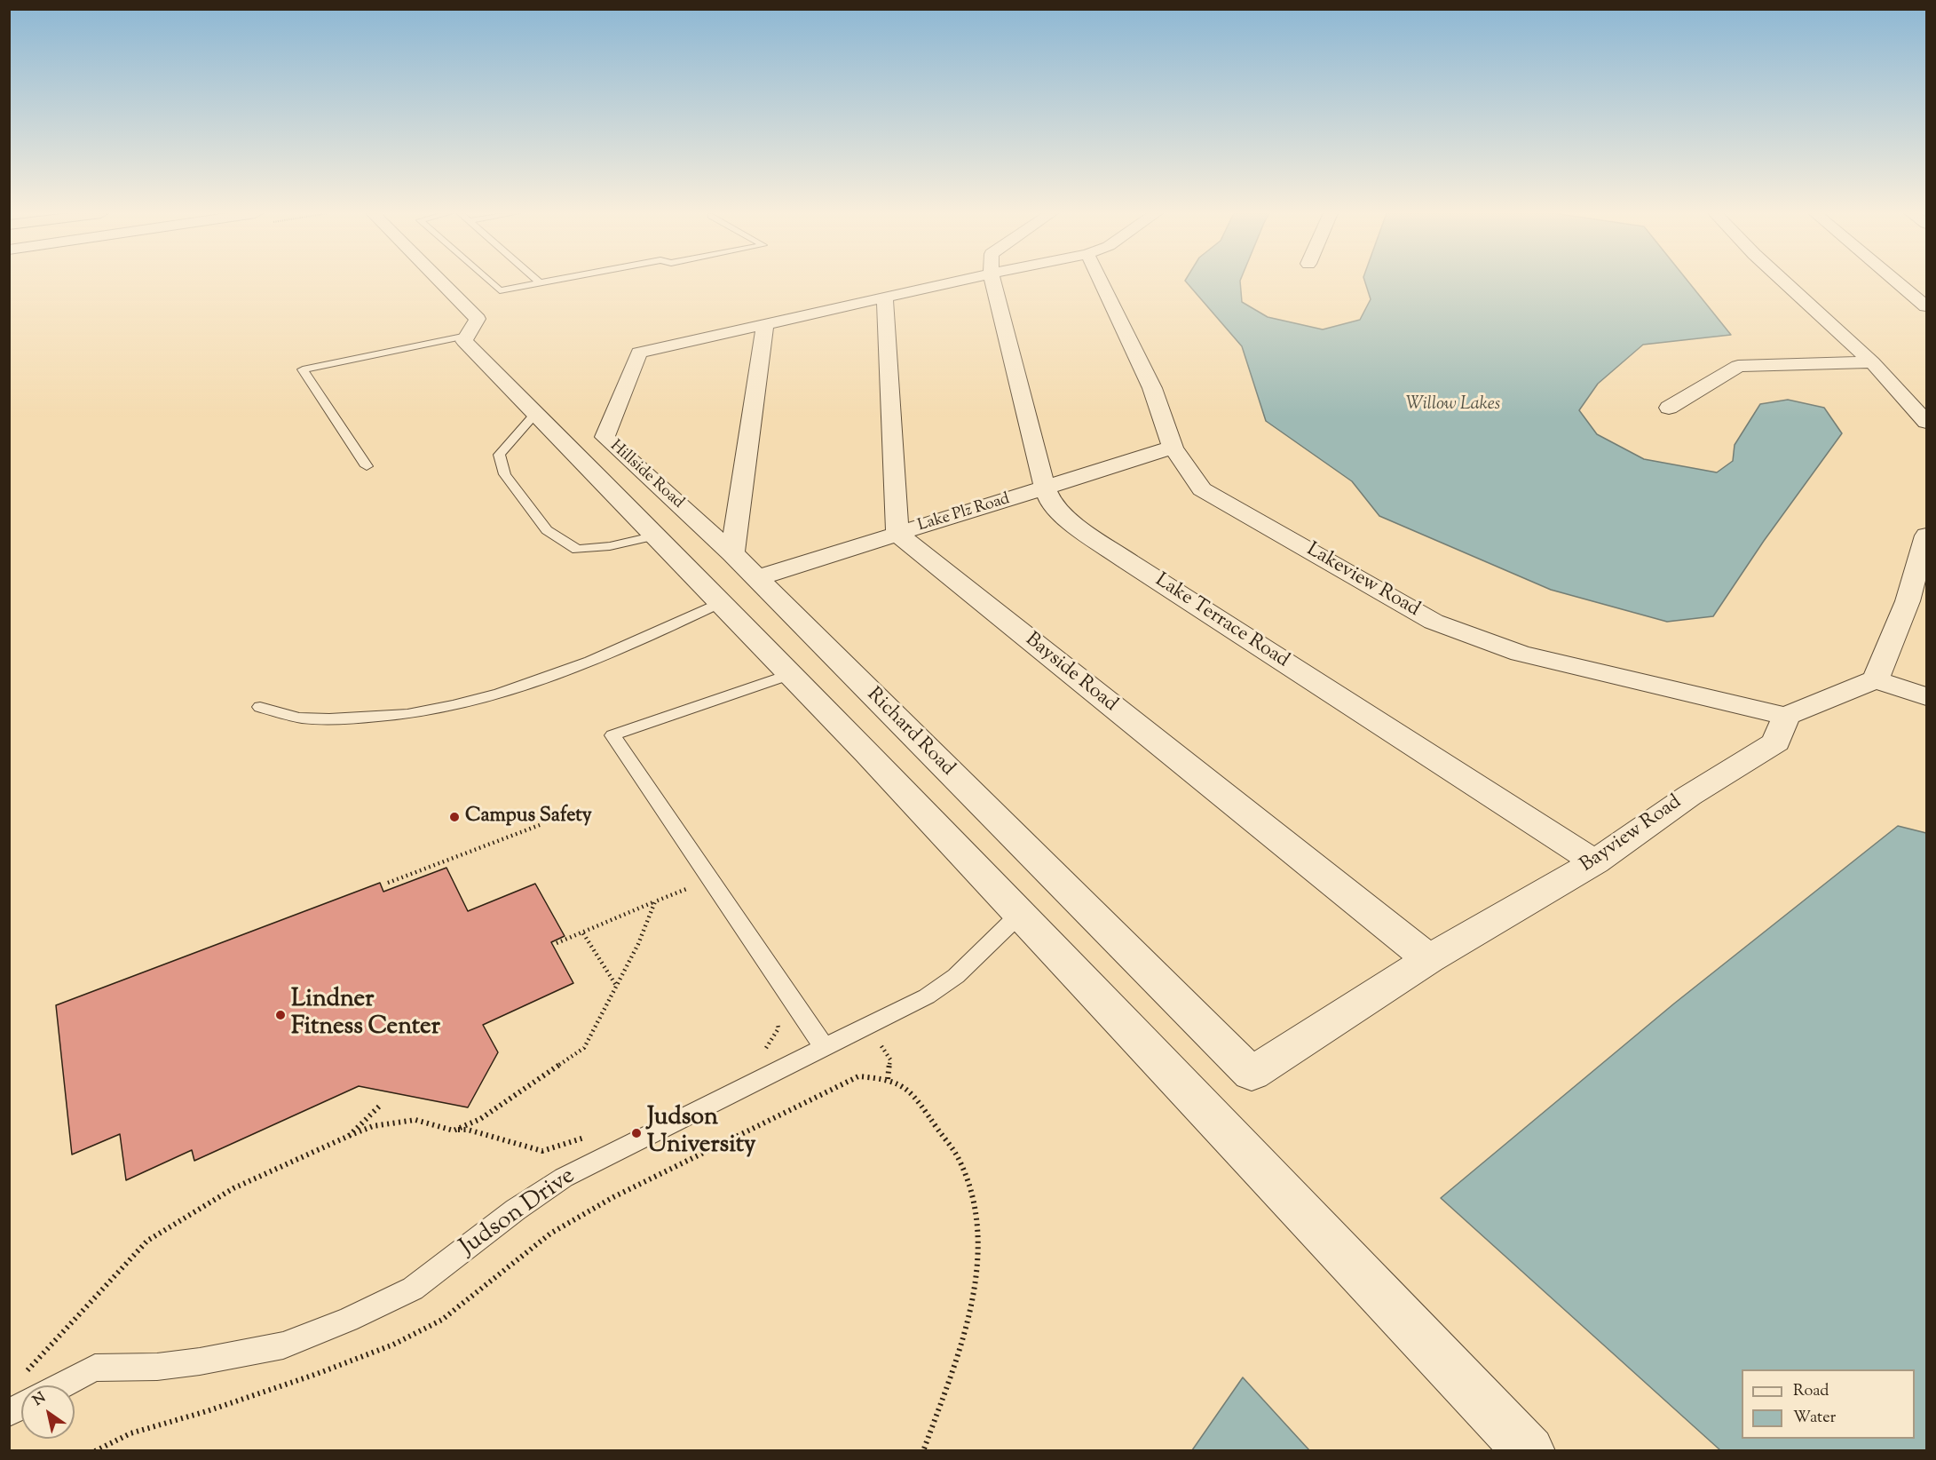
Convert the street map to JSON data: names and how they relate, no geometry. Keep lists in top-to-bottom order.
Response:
{
  "streets": {
    "street": [
      "Hillside Road",
      "Lake Plz Road",
      "Lakeview Road",
      "Lake Terrace Road",
      "Bayside Road",
      "Richard Road",
      "Bayview Road"
    ],
    "lane": ["Judson Drive"]
  },
  "crossings": [
    ["Hillside Road", "Richard Road"],
    ["Lake Plz Road", "Lakeview Road"],
    ["Lake Plz Road", "Lake Terrace Road"],
    ["Lake Plz Road", "Bayside Road"],
    ["Lake Plz Road", "Richard Road"],
    ["Lakeview Road", "Bayview Road"],
    ["Lake Terrace Road", "Bayview Road"],
    ["Bayside Road", "Bayview Road"],
    ["Richard Road", "Bayview Road"]
  ],
  "water": ["Willow Lakes"],
  "places": ["Campus Safety", "Lindner Fitness Center", "Judson University"],
  "legend": ["Road", "Water"],
  "north": "top left"
}
